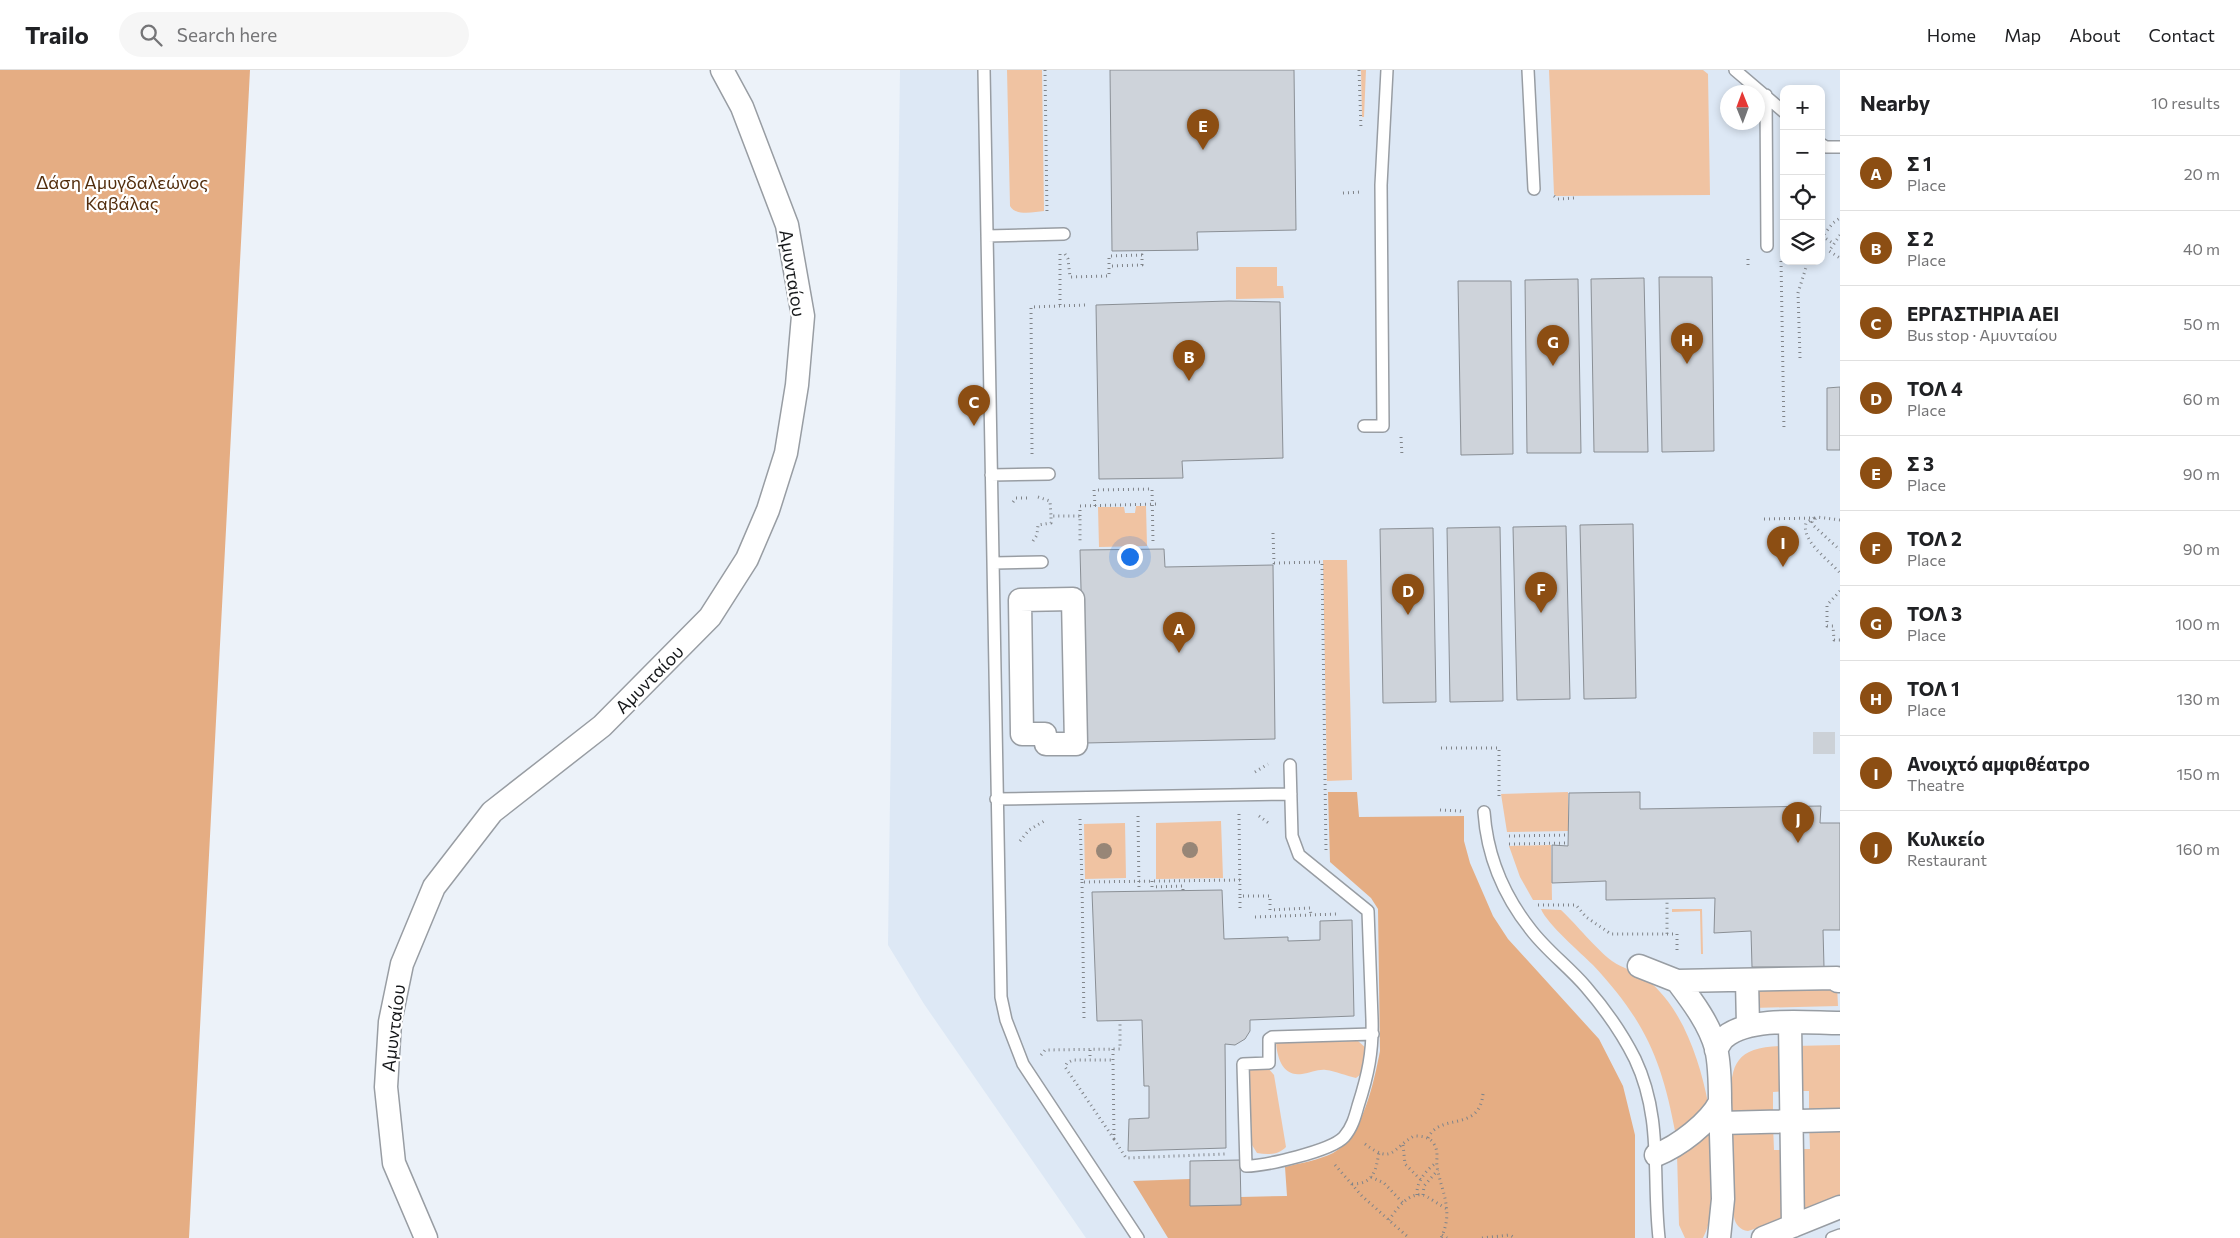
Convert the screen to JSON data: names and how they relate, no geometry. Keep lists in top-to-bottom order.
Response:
{
  "streets": {
    "street": ["Αμυνταίου"]
  },
  "parks": ["Δάση Αμυγδαλεώνος Καβάλας"],
  "north": "top",
  "page": {
    "header": "Trailo",
    "search": "Search here",
    "nav": [
      "Home",
      "Map",
      "About",
      "Contact"
    ],
    "heading": ["Nearby", "10 results"],
    "map_buttons": ["+", "−"],
    "pins": [
      "E",
      "H",
      "G",
      "B",
      "C",
      "I",
      "F",
      "D",
      "A",
      "J"
    ],
    "list": [
      {
        "mark": "A",
        "name": "Σ 1",
        "note": "Place",
        "value": "20 m"
      },
      {
        "mark": "B",
        "name": "Σ 2",
        "note": "Place",
        "value": "40 m"
      },
      {
        "mark": "C",
        "name": "ΕΡΓΑΣΤΗΡΙΑ ΑΕΙ",
        "note": "Bus stop · Αμυνταίου",
        "value": "50 m"
      },
      {
        "mark": "D",
        "name": "ΤΟΛ 4",
        "note": "Place",
        "value": "60 m"
      },
      {
        "mark": "E",
        "name": "Σ 3",
        "note": "Place",
        "value": "90 m"
      },
      {
        "mark": "F",
        "name": "ΤΟΛ 2",
        "note": "Place",
        "value": "90 m"
      },
      {
        "mark": "G",
        "name": "ΤΟΛ 3",
        "note": "Place",
        "value": "100 m"
      },
      {
        "mark": "H",
        "name": "ΤΟΛ 1",
        "note": "Place",
        "value": "130 m"
      },
      {
        "mark": "I",
        "name": "Ανοιχτό αμφιθέατρο",
        "note": "Theatre",
        "value": "150 m"
      },
      {
        "mark": "J",
        "name": "Κυλικείο",
        "note": "Restaurant",
        "value": "160 m"
      }
    ]
  }
}
